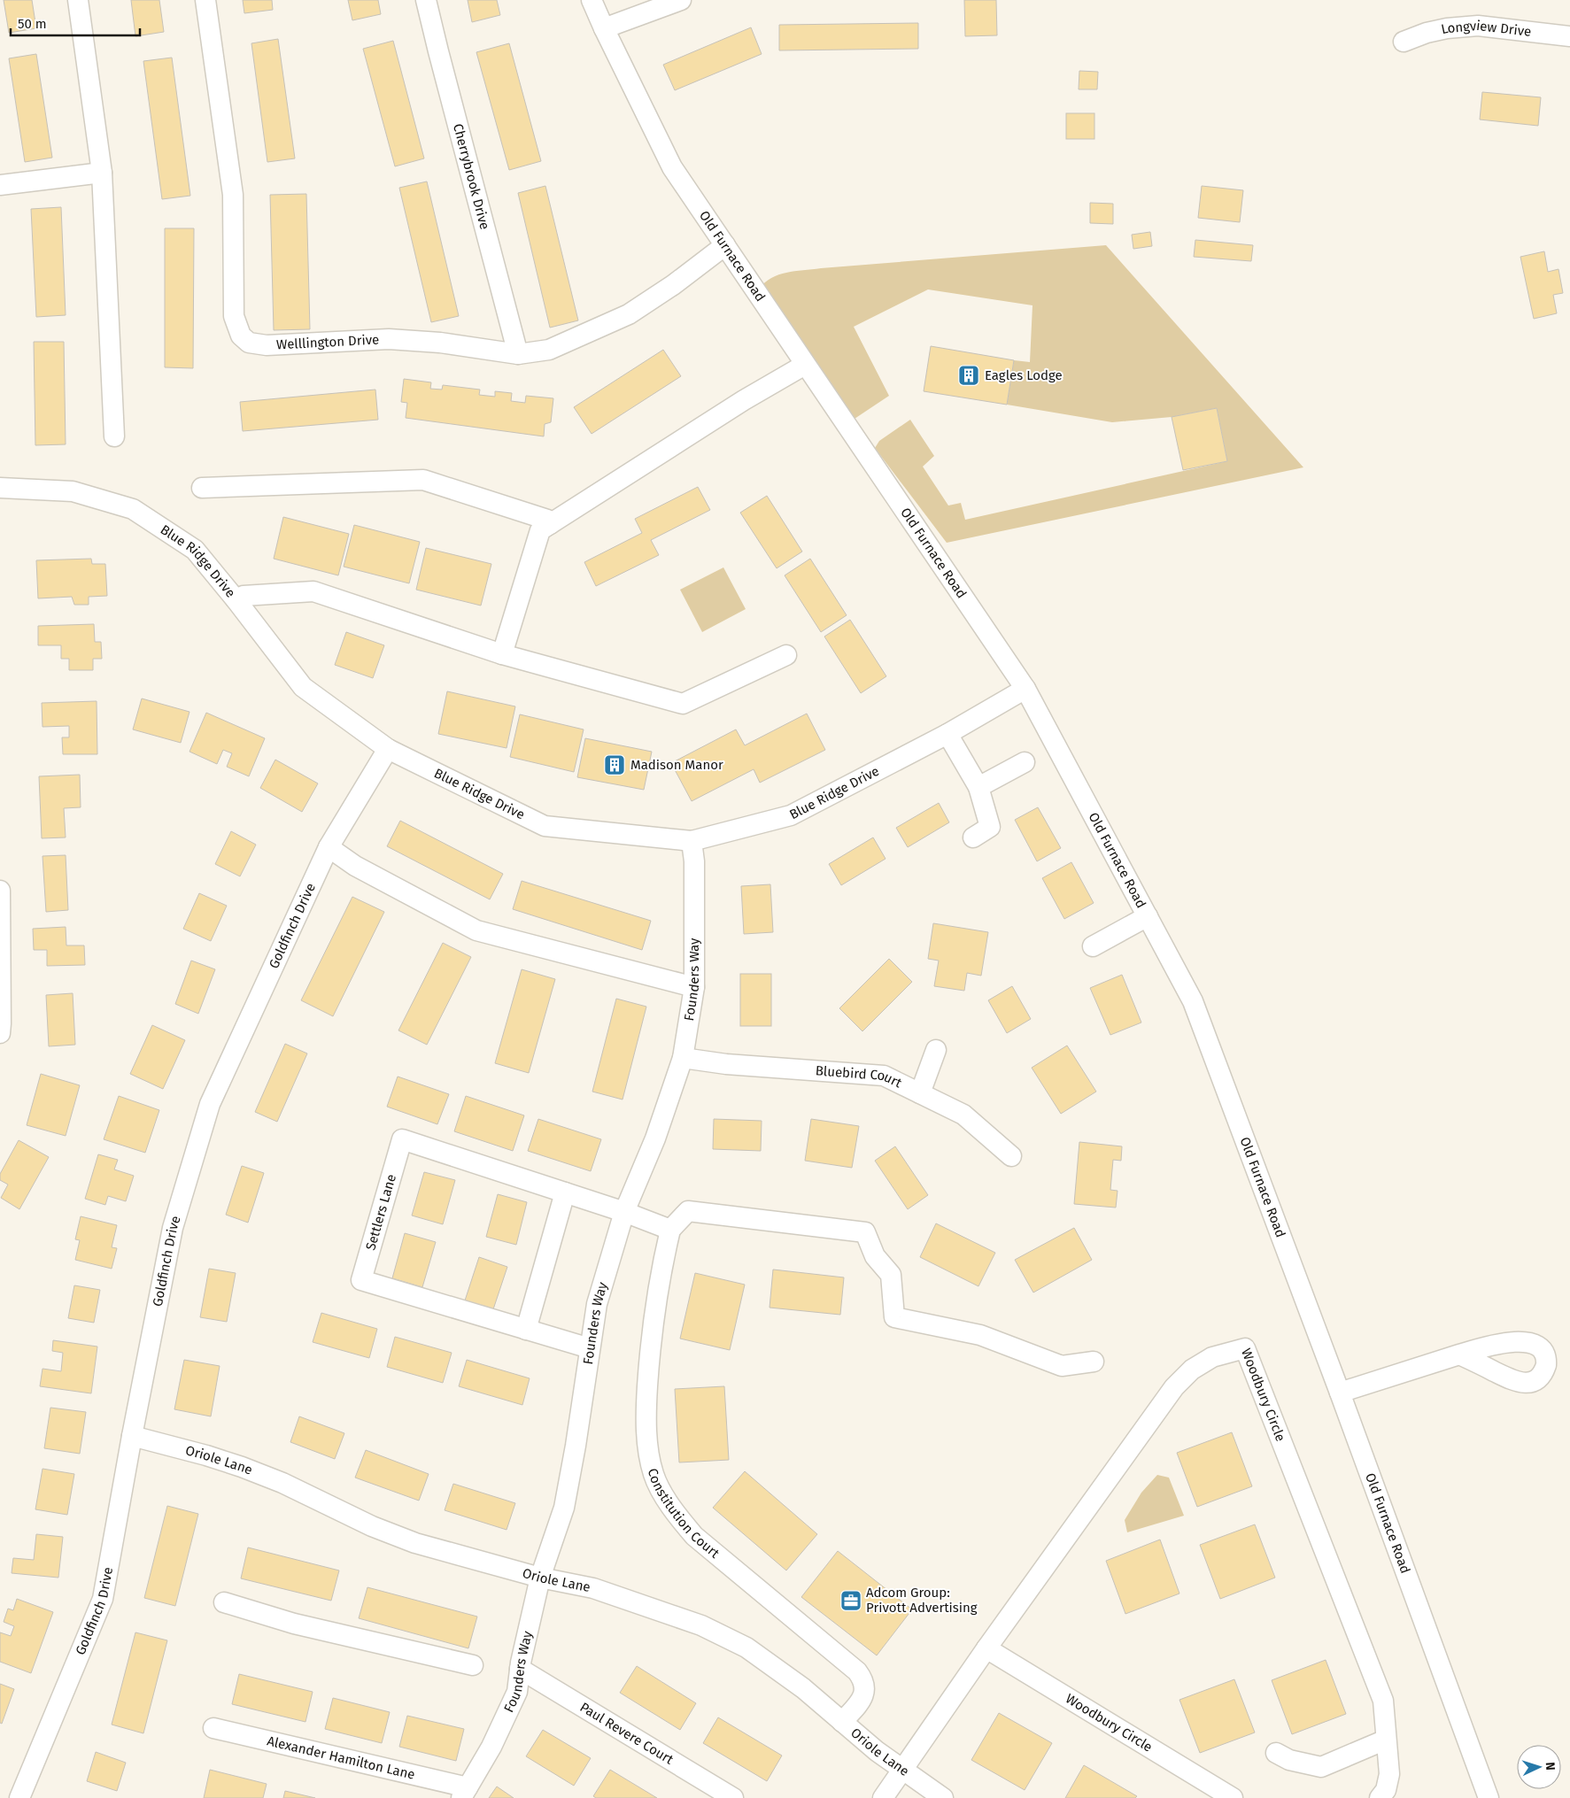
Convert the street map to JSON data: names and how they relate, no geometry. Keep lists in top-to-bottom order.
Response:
{
  "streets": {
    "street": [
      "Longview Drive",
      "Cherrybrook Drive",
      "Old Furnace Road",
      "Welllington Drive",
      "Blue Ridge Drive",
      "Goldfinch Drive",
      "Founders Way",
      "Bluebird Court",
      "Settlers Lane",
      "Woodbury Circle",
      "Oriole Lane",
      "Constitution Court",
      "Paul Revere Court",
      "Alexander Hamilton Lane"
    ]
  },
  "crossings": [
    ["Cherrybrook Drive", "Welllington Drive"],
    ["Old Furnace Road", "Welllington Drive"],
    ["Old Furnace Road", "Blue Ridge Drive"],
    ["Blue Ridge Drive", "Goldfinch Drive"],
    ["Blue Ridge Drive", "Founders Way"],
    ["Goldfinch Drive", "Oriole Lane"],
    ["Founders Way", "Bluebird Court"],
    ["Founders Way", "Settlers Lane"],
    ["Founders Way", "Oriole Lane"],
    ["Founders Way", "Paul Revere Court"],
    ["Founders Way", "Alexander Hamilton Lane"],
    ["Settlers Lane", "Constitution Court"],
    ["Woodbury Circle", "Oriole Lane"],
    ["Oriole Lane", "Constitution Court"]
  ],
  "places": {
    "building": ["Eagles Lodge", "Madison Manor"],
    "office": ["Adcom Group: Privott Advertising"]
  },
  "scale_bar": "50 m",
  "north": "right"
}
